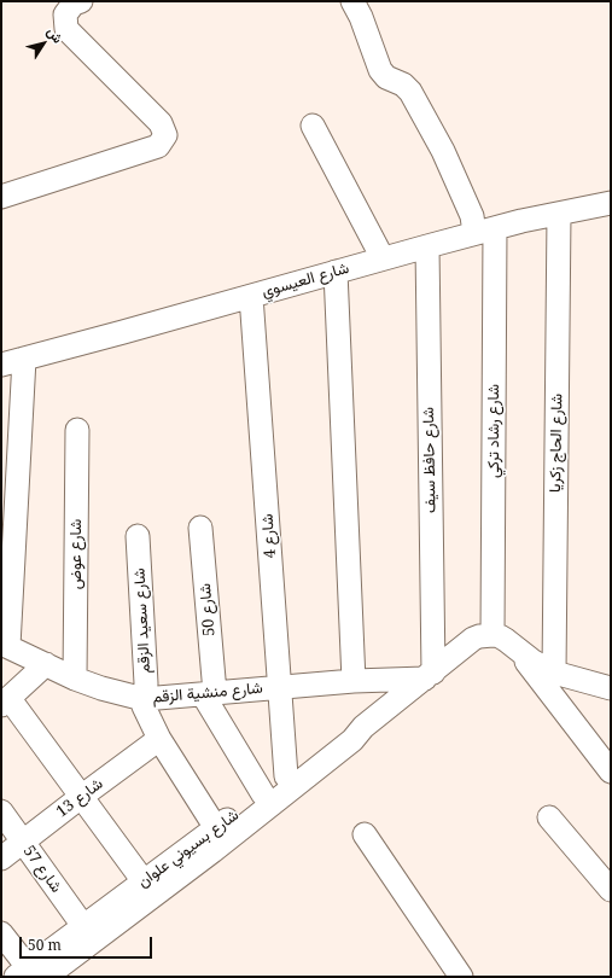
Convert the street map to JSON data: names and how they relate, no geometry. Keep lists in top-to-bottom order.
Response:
{
  "streets": {
    "street": [
      "شارع العيسوي",
      "شارع رشاد تركي",
      "شارع الحاج زكريا",
      "شارع حافظ سيف",
      "شارع 4",
      "شارع عوض",
      "شارع 50",
      "شارع سعيد الزقم",
      "شارع منشية الزقم",
      "شارع 13",
      "شارع بسيوني علوان",
      "شارع 57"
    ]
  },
  "crossings": [
    ["شارع العيسوي", "شارع رشاد تركي"],
    ["شارع العيسوي", "شارع الحاج زكريا"],
    ["شارع العيسوي", "شارع حافظ سيف"],
    ["شارع العيسوي", "شارع 4"],
    ["شارع رشاد تركي", "شارع بسيوني علوان"],
    ["شارع حافظ سيف", "شارع منشية الزقم"],
    ["شارع حافظ سيف", "شارع بسيوني علوان"],
    ["شارع 4", "شارع منشية الزقم"],
    ["شارع 4", "شارع بسيوني علوان"],
    ["شارع عوض", "شارع منشية الزقم"],
    ["شارع 50", "شارع منشية الزقم"],
    ["شارع سعيد الزقم", "شارع منشية الزقم"],
    ["شارع سعيد الزقم", "شارع 13"],
    ["شارع سعيد الزقم", "شارع بسيوني علوان"],
    ["شارع منشية الزقم", "شارع بسيوني علوان"],
    ["شارع 13", "شارع 57"],
    ["شارع بسيوني علوان", "شارع 57"]
  ],
  "scale_bar": "50 m",
  "north": "top right"
}
